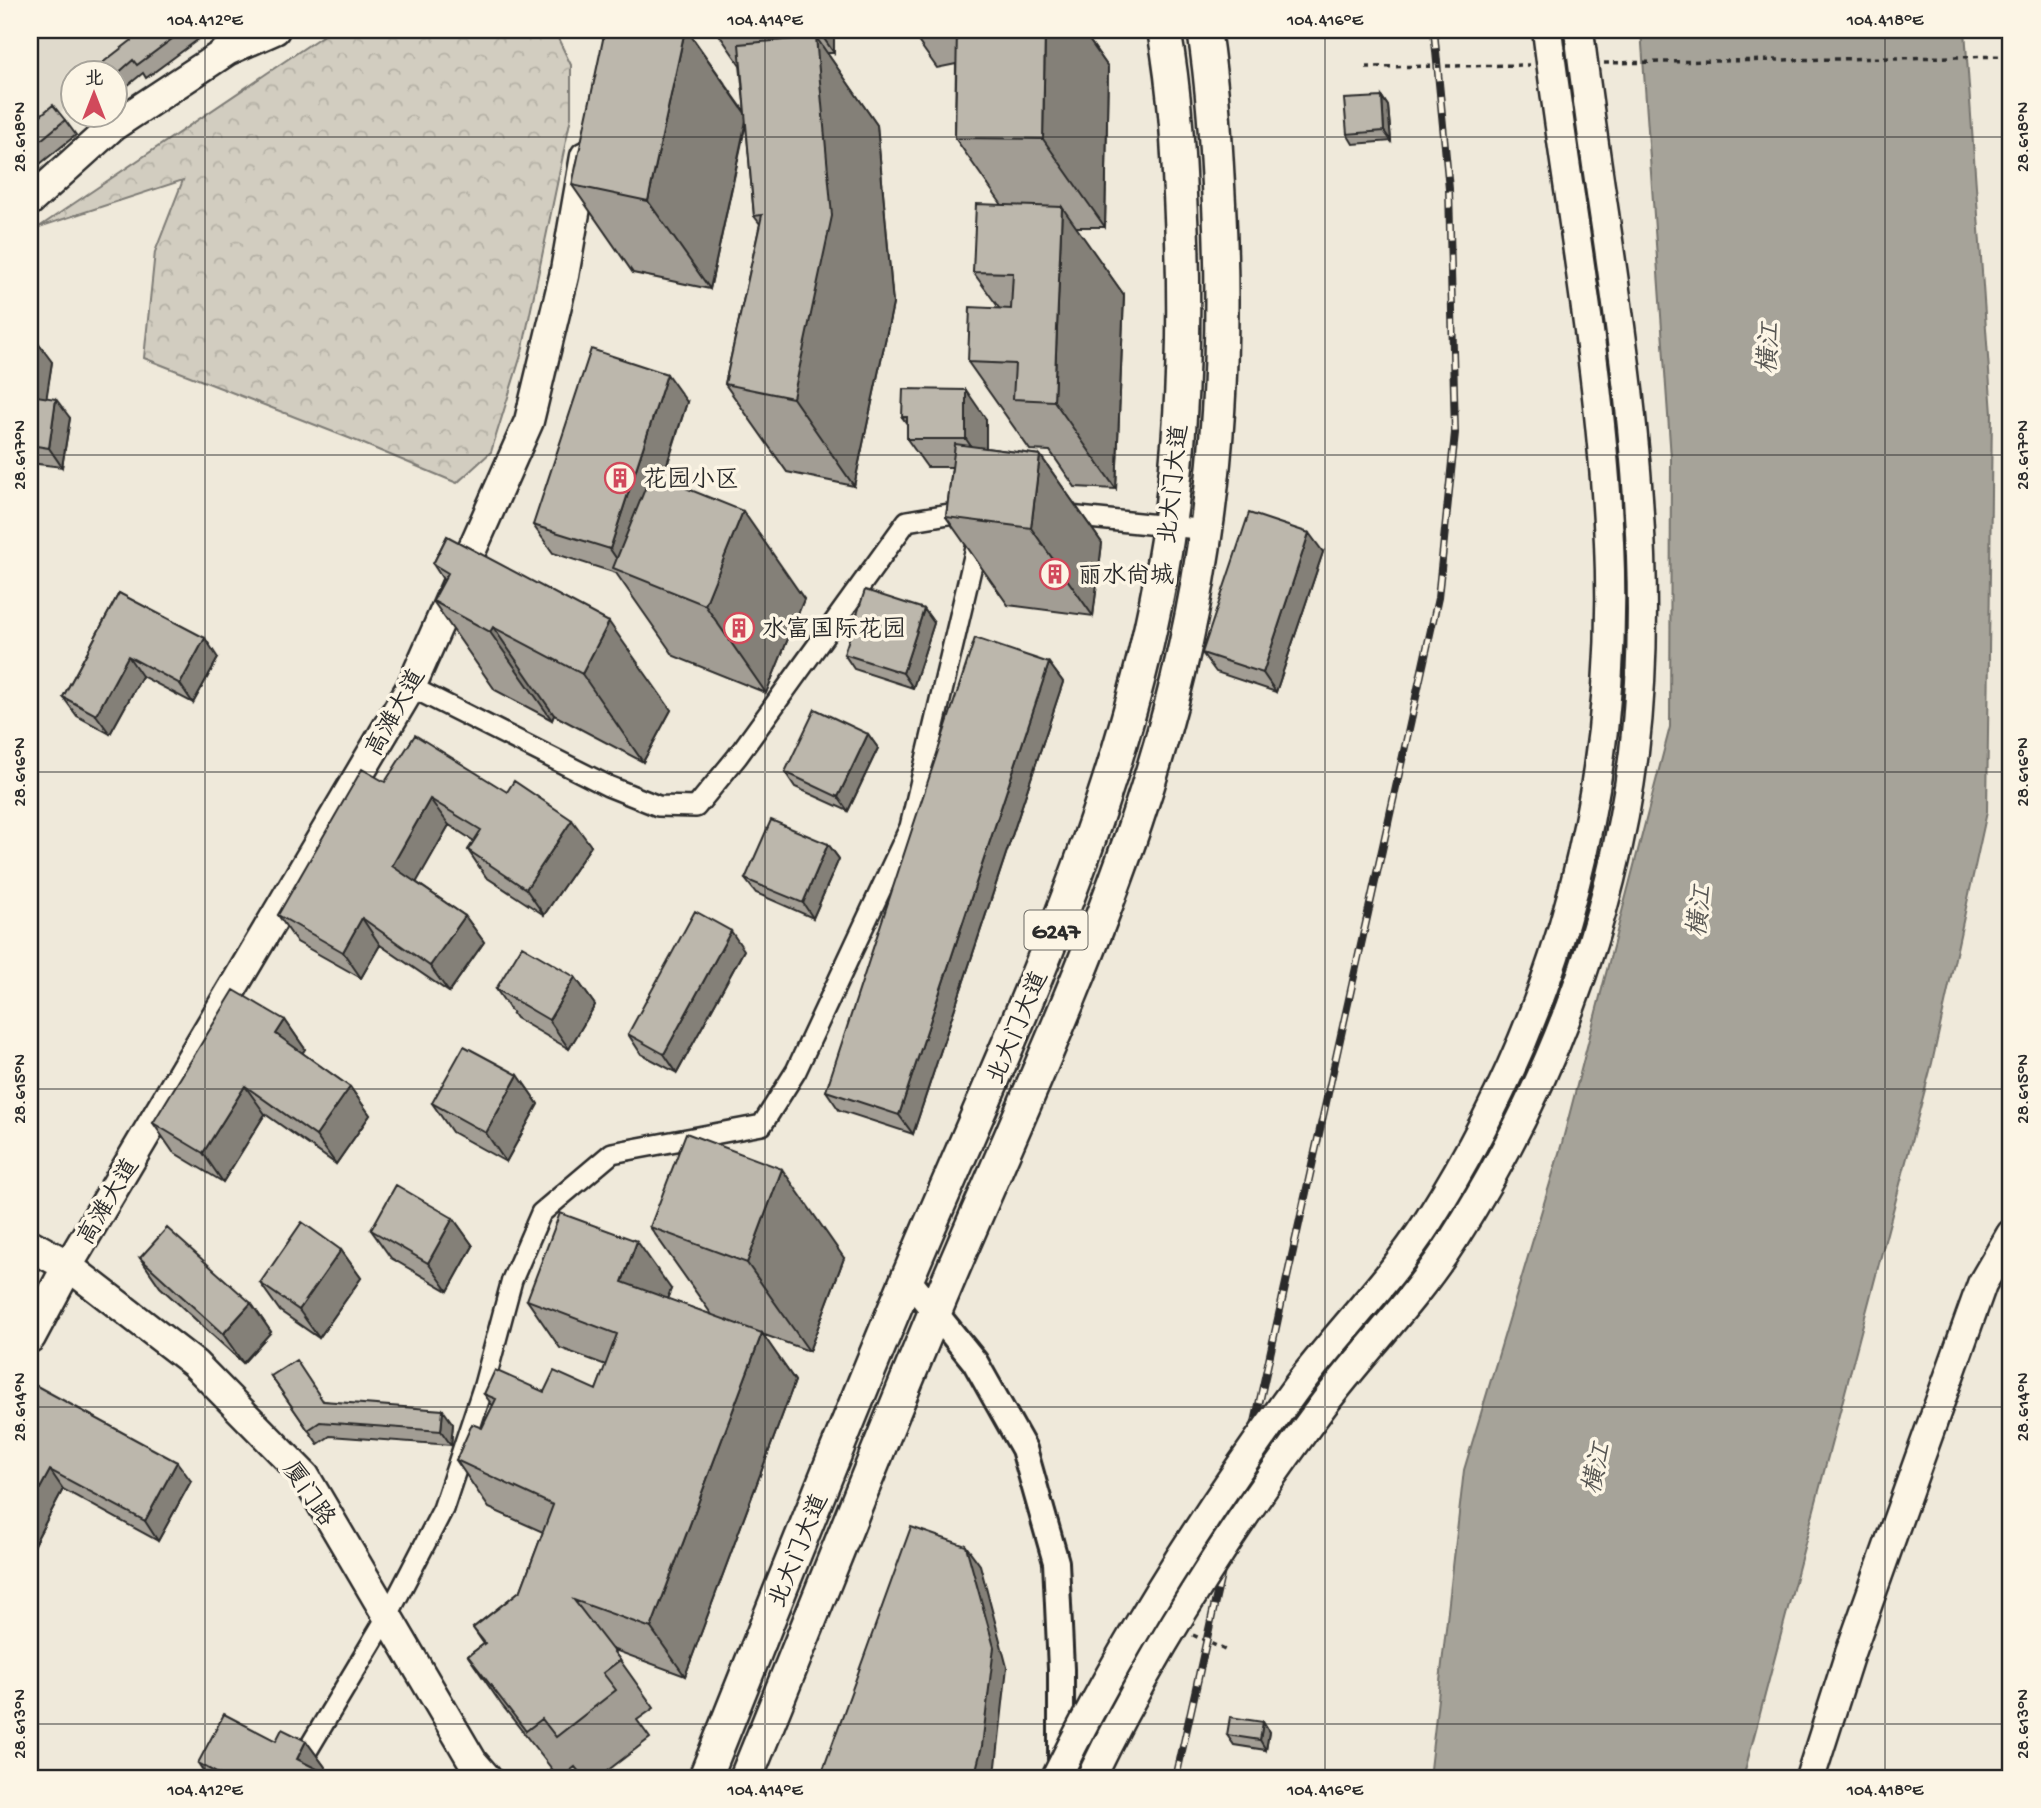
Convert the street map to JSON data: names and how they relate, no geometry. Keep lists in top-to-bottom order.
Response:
{
  "streets": {
    "highway": ["北大门大道", "G247"],
    "main road": ["高滩大道", "厦门路"]
  },
  "crossings": [
    ["高滩大道", "厦门路"]
  ],
  "water": ["横江"],
  "places": {
    "building": ["花园小区", "丽水尚城", "水富国际花园"]
  },
  "north": "top",
  "coordinates": [
    "104.412°E",
    "104.414°E",
    "104.416°E",
    "104.418°E",
    "28.618°N",
    "28.617°N",
    "28.616°N",
    "28.615°N",
    "28.614°N",
    "28.613°N"
  ]
}
